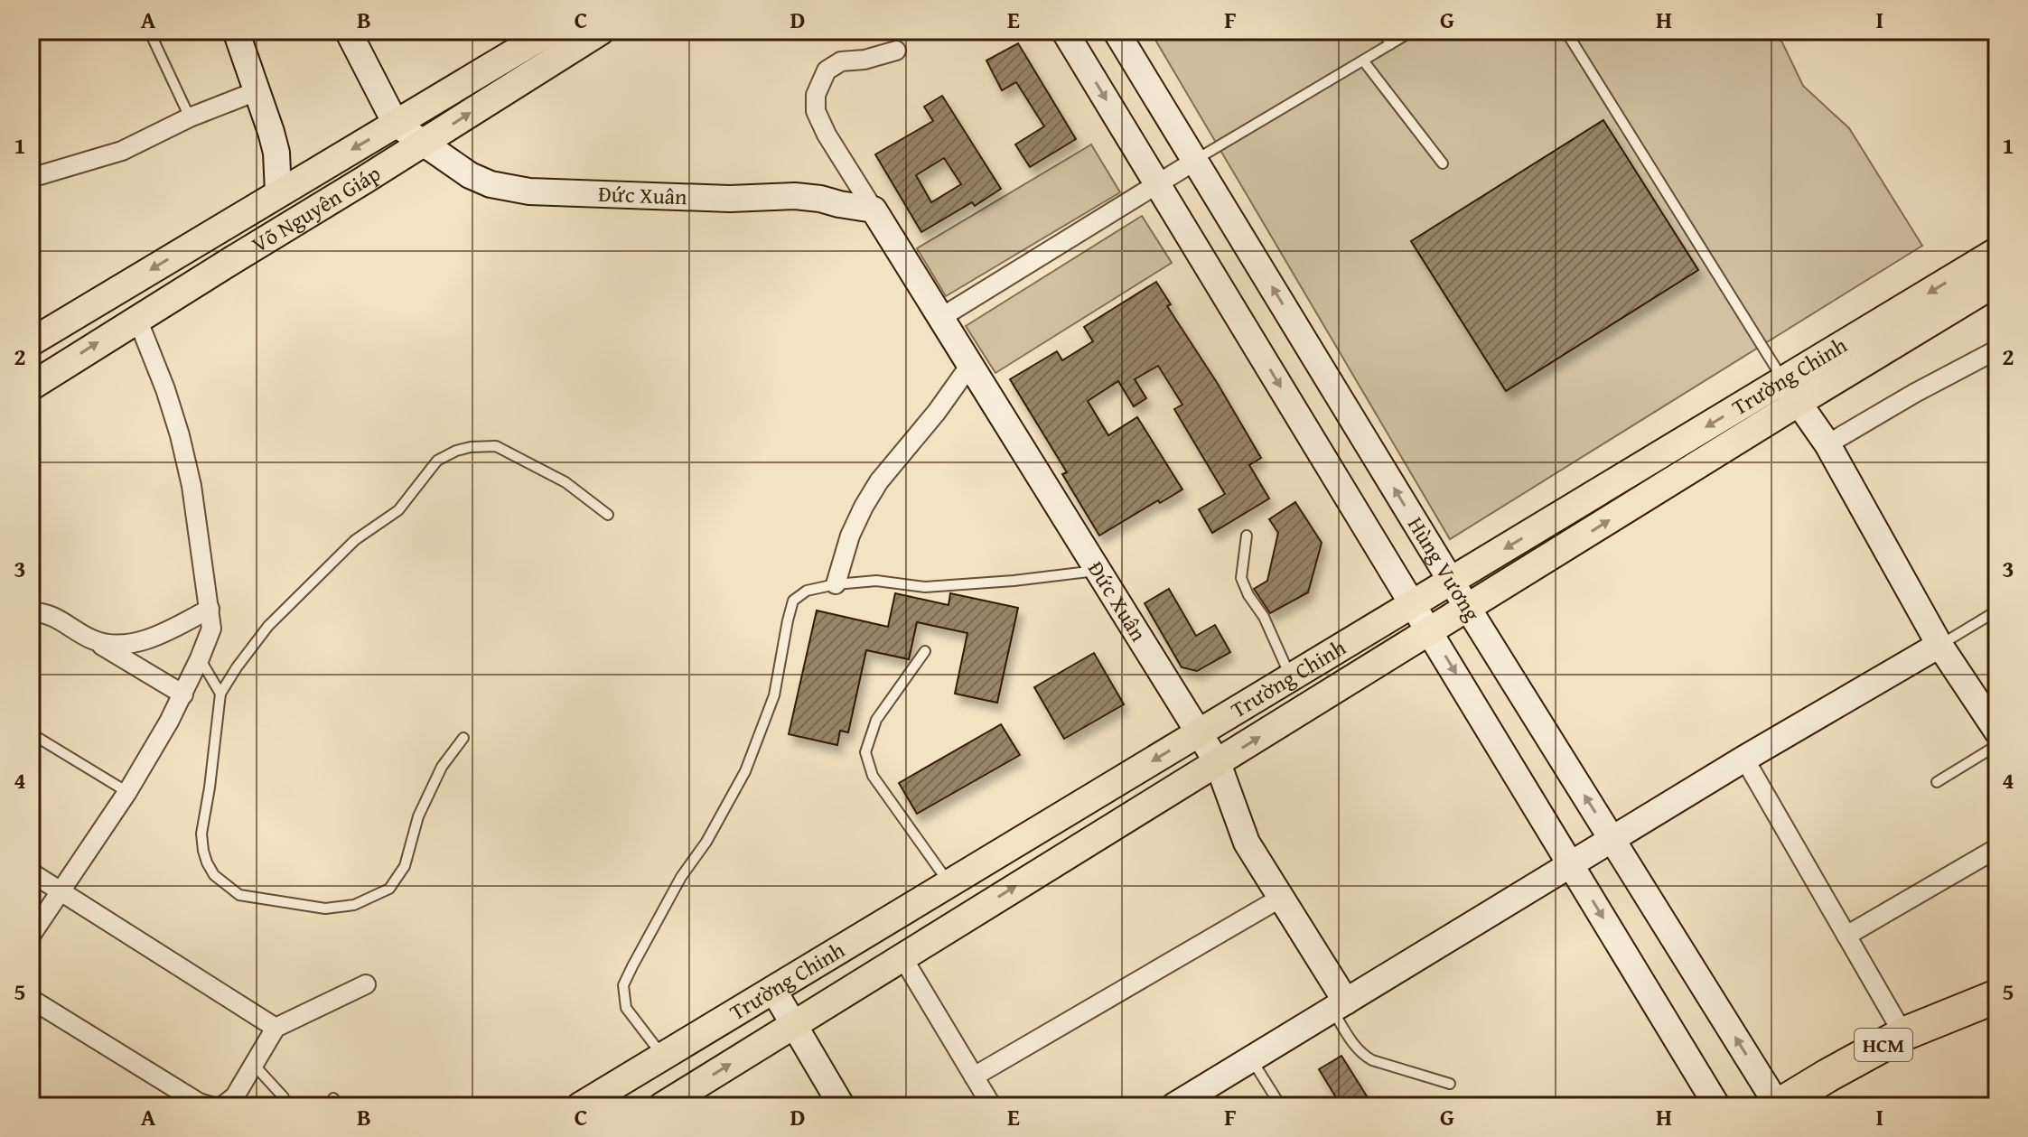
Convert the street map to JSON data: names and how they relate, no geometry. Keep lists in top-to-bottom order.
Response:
{
  "streets": {
    "highway": ["HCM"],
    "main road": ["Võ Nguyên Giáp", "Trường Chinh"],
    "street": ["Đức Xuân", "Hùng Vương"]
  },
  "crossings": [
    ["Đức Xuân", "Võ Nguyên Giáp"],
    ["Đức Xuân", "Trường Chinh"],
    ["Trường Chinh", "Hùng Vương"],
    ["Hùng Vương", "HCM"]
  ],
  "grid": {
    "columns": [
      "A",
      "B",
      "C",
      "D",
      "E",
      "F",
      "G",
      "H",
      "I"
    ],
    "rows": [
      "1",
      "2",
      "3",
      "4",
      "5"
    ]
  }
}
